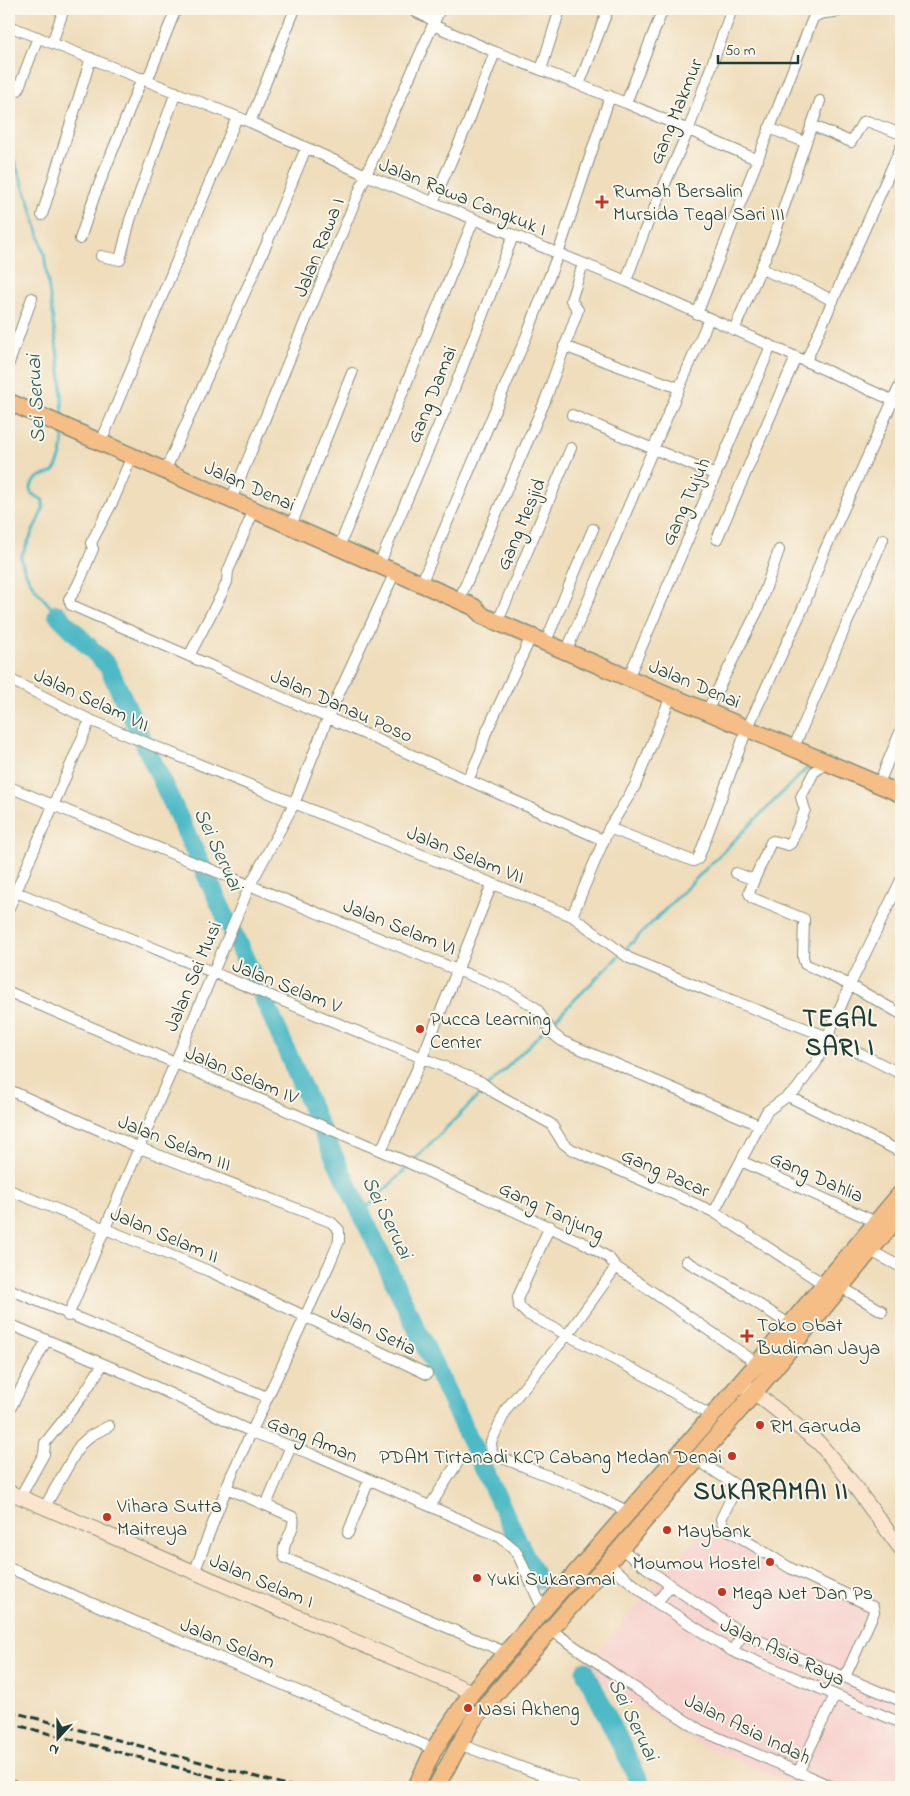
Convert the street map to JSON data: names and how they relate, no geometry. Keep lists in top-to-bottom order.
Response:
{
  "streets": {
    "main road": ["Jalan Denai"],
    "street": [
      "Gang Makmur",
      "Jalan Rawa Cangkuk I",
      "Jalan Rawa I",
      "Gang Damai",
      "Gang Tujuh",
      "Gang Mesjid",
      "Jalan Selam VII",
      "Jalan Danau Poso",
      "Jalan Selam VI",
      "Jalan Sei Musi",
      "Jalan Selam V",
      "Jalan Selam IV",
      "Jalan Selam III",
      "Gang Pacar",
      "Gang Dahlia",
      "Gang Tanjung",
      "Jalan Selam II",
      "Jalan Setia",
      "Gang Aman",
      "Jalan Selam I",
      "Jalan Selam",
      "Jalan Asia Raya",
      "Jalan Asia Indah"
    ]
  },
  "crossings": [
    ["Gang Makmur", "Jalan Rawa Cangkuk I"],
    ["Jalan Rawa Cangkuk I", "Jalan Rawa I"],
    ["Jalan Rawa Cangkuk I", "Gang Damai"],
    ["Jalan Rawa Cangkuk I", "Gang Tujuh"],
    ["Jalan Rawa I", "Jalan Denai"],
    ["Gang Damai", "Jalan Denai"],
    ["Jalan Denai", "Gang Tujuh"],
    ["Jalan Denai", "Gang Mesjid"],
    ["Jalan Denai", "Jalan Danau Poso"],
    ["Jalan Denai", "Jalan Sei Musi"],
    ["Jalan Selam VII", "Jalan Sei Musi"],
    ["Jalan Danau Poso", "Jalan Sei Musi"],
    ["Jalan Selam VI", "Jalan Sei Musi"],
    ["Jalan Sei Musi", "Jalan Selam V"],
    ["Jalan Sei Musi", "Jalan Selam IV"],
    ["Jalan Sei Musi", "Jalan Selam III"],
    ["Jalan Sei Musi", "Jalan Selam II"],
    ["Jalan Sei Musi", "Gang Aman"],
    ["Jalan Selam V", "Gang Pacar"],
    ["Jalan Selam IV", "Gang Tanjung"],
    ["Jalan Selam III", "Jalan Selam II"],
    ["Jalan Selam III", "Jalan Setia"],
    ["Jalan Selam II", "Jalan Setia"]
  ],
  "districts": ["TEGAL SARI I", "SUKARAMAI II"],
  "water": ["Sei Seruai"],
  "places": {
    "health": ["Rumah Bersalin Mursida Tegal Sari III", "Toko Obat Budiman Jaya"],
    "other": [
      "Pucca Learning Center",
      "RM Garuda",
      "PDAM Tirtanadi KCP Cabang Medan Denai",
      "Vihara Sutta Maitreya",
      "Maybank",
      "Moumou Hostel",
      "Yuki Sukaramai",
      "Mega Net Dan Ps",
      "Nasi Akheng"
    ]
  },
  "scale_bar": "50 m",
  "north": "bottom"
}
